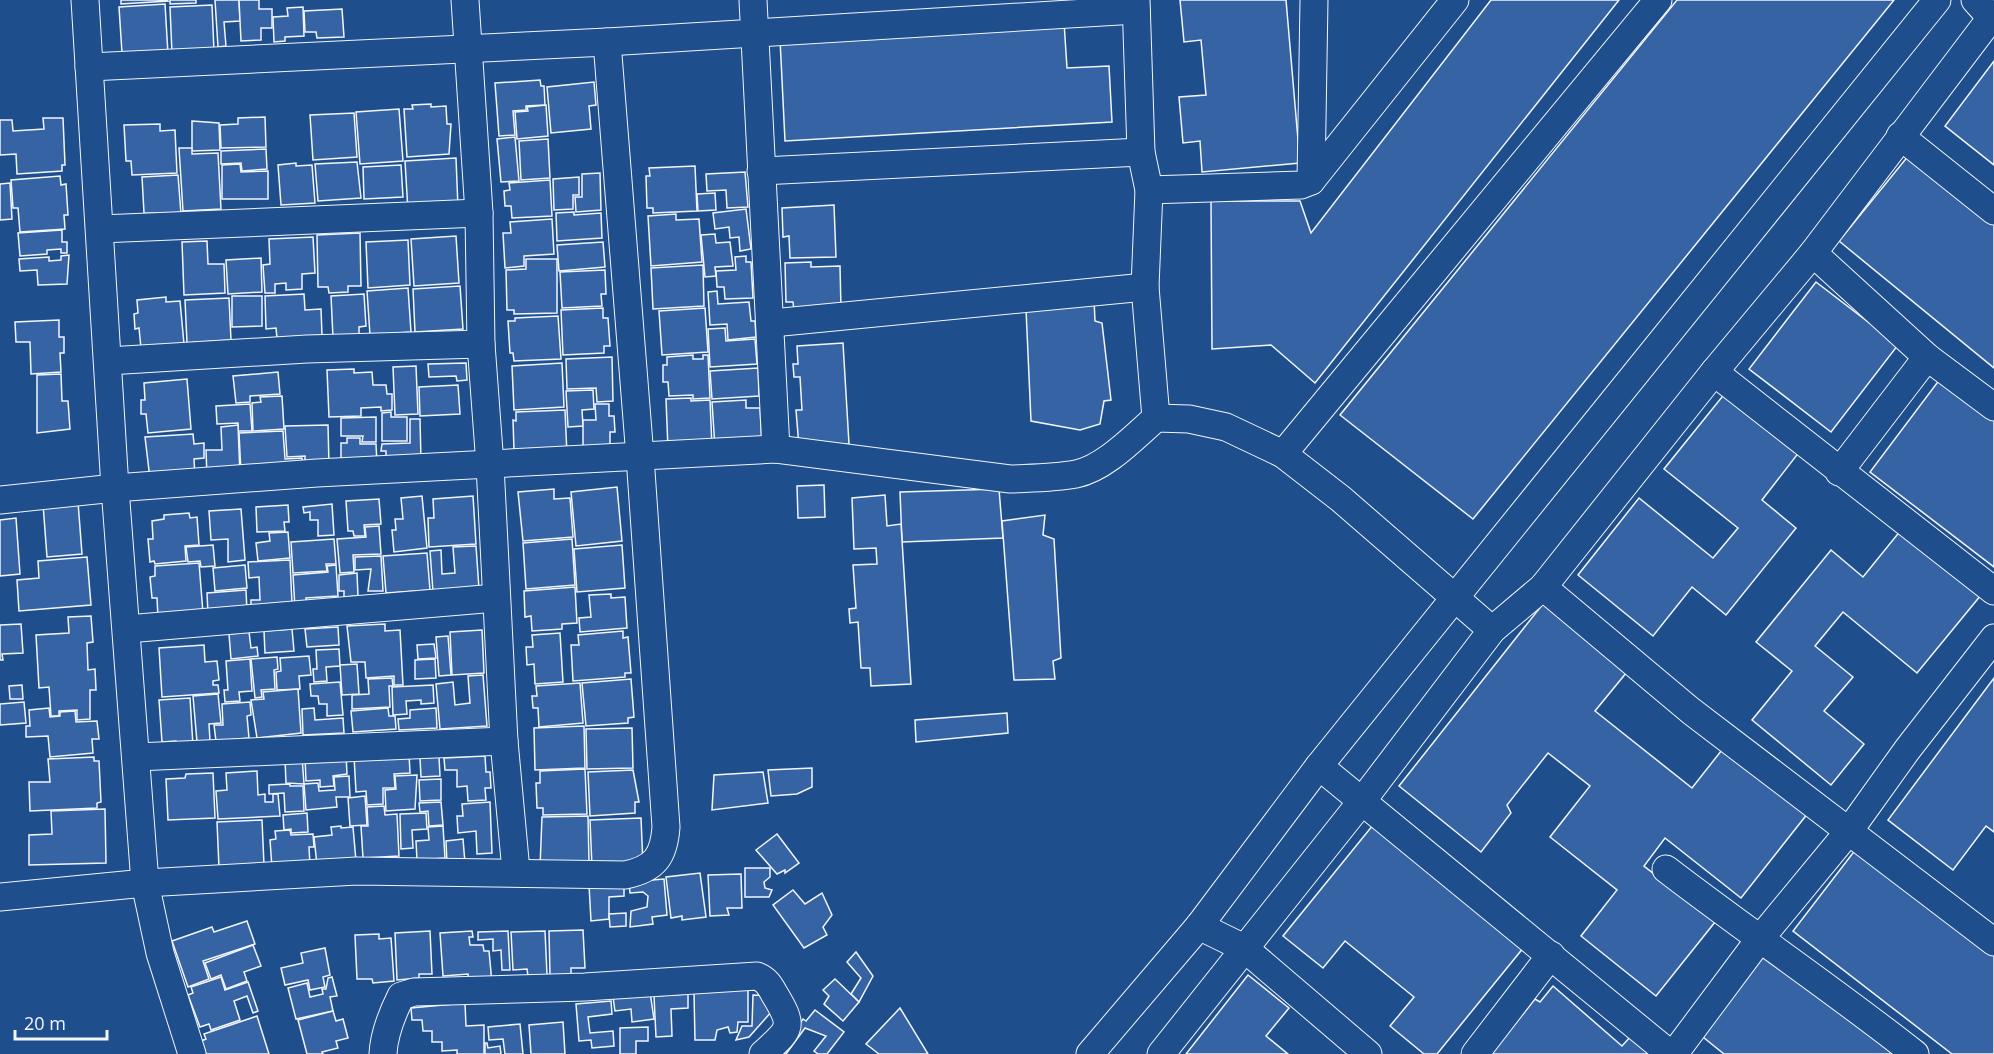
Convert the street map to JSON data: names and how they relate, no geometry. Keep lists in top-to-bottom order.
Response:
{
  "scale_bar": "20 m"
}
